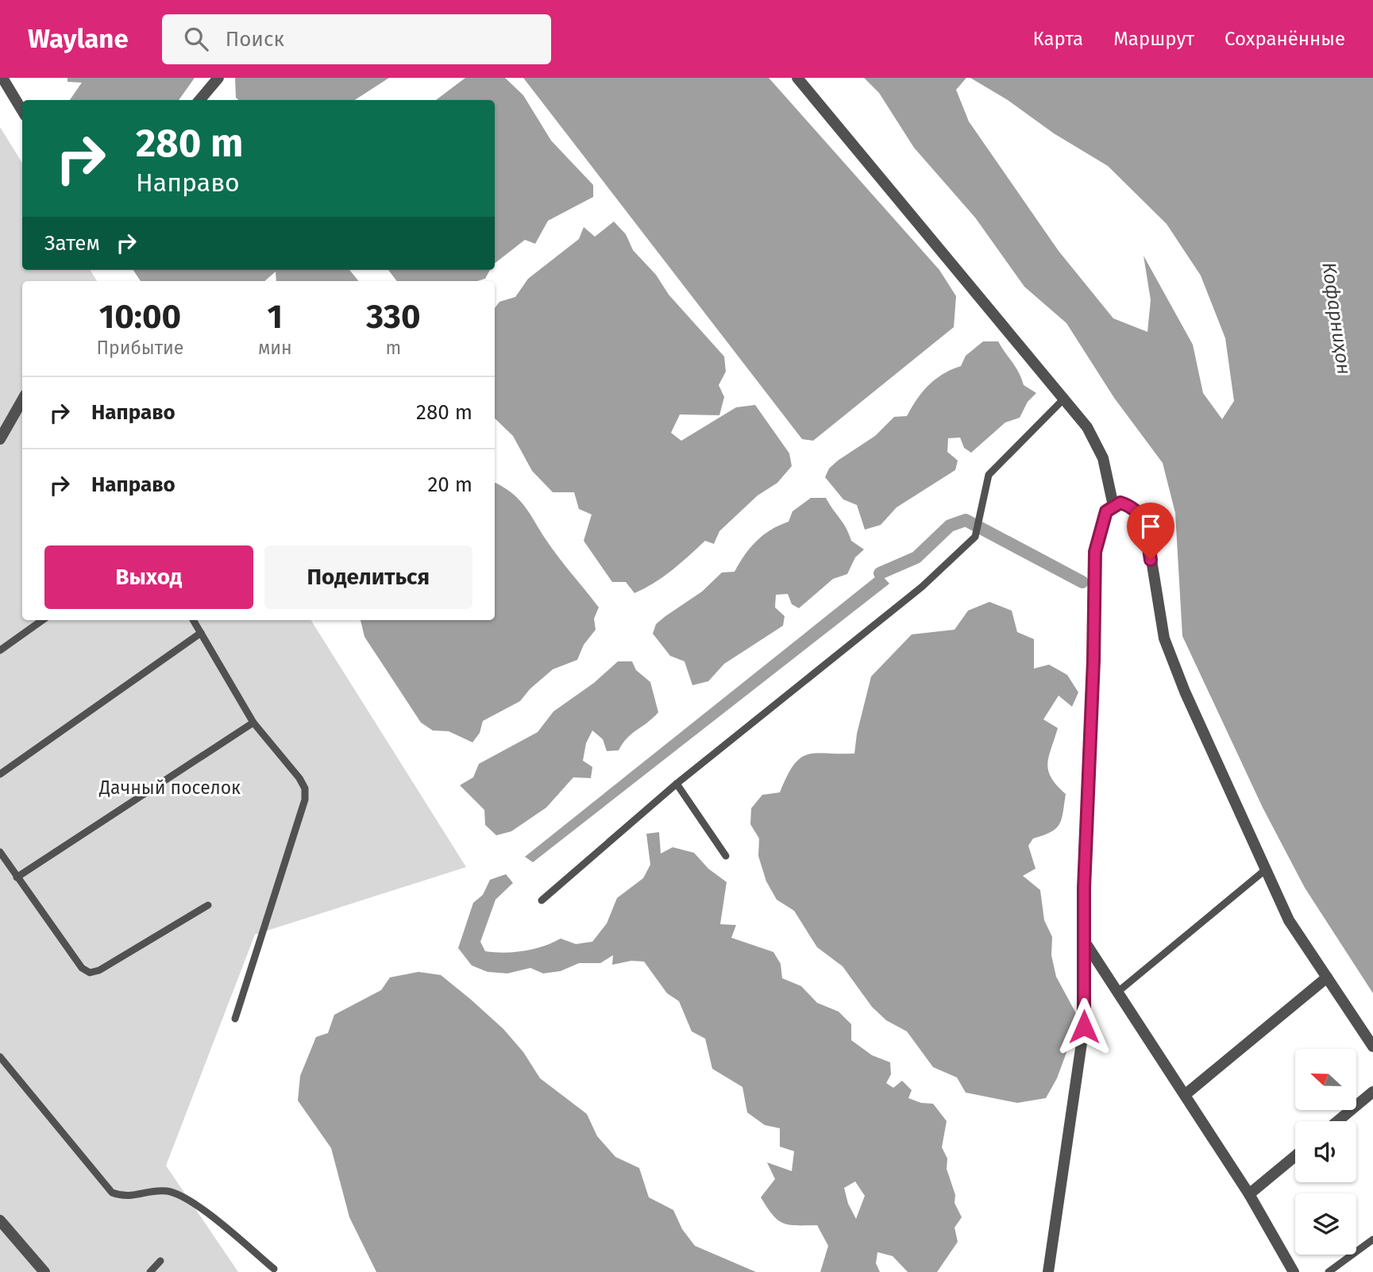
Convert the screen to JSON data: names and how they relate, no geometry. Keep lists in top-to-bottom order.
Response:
{
  "water": ["Кофарниҳон"],
  "parks": ["Дачный поселок"],
  "north": "left",
  "page": {
    "header": "Waylane",
    "search": "Поиск",
    "nav": ["Карта", "Маршрут", "Сохранённые"],
    "turn": ["280 m", "Направо"],
    "then": "Затем",
    "eta": [
      "10:00",
      "Прибытие",
      "1",
      "мин",
      "330",
      "m"
    ],
    "list": [
      {
        "name": "Направо",
        "value": "280 m"
      },
      {
        "name": "Направо",
        "value": "20 m"
      }
    ],
    "buttons": ["Выход", "Поделиться"]
  }
}
